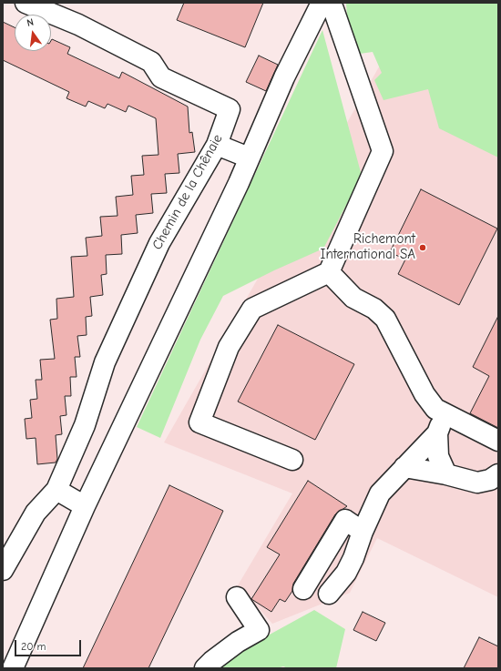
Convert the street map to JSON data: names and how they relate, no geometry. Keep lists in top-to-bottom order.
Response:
{
  "streets": {
    "street": ["Chemin de la Chênaie"]
  },
  "places": ["Richemont International SA"],
  "scale_bar": "20 m",
  "north": "top"
}
